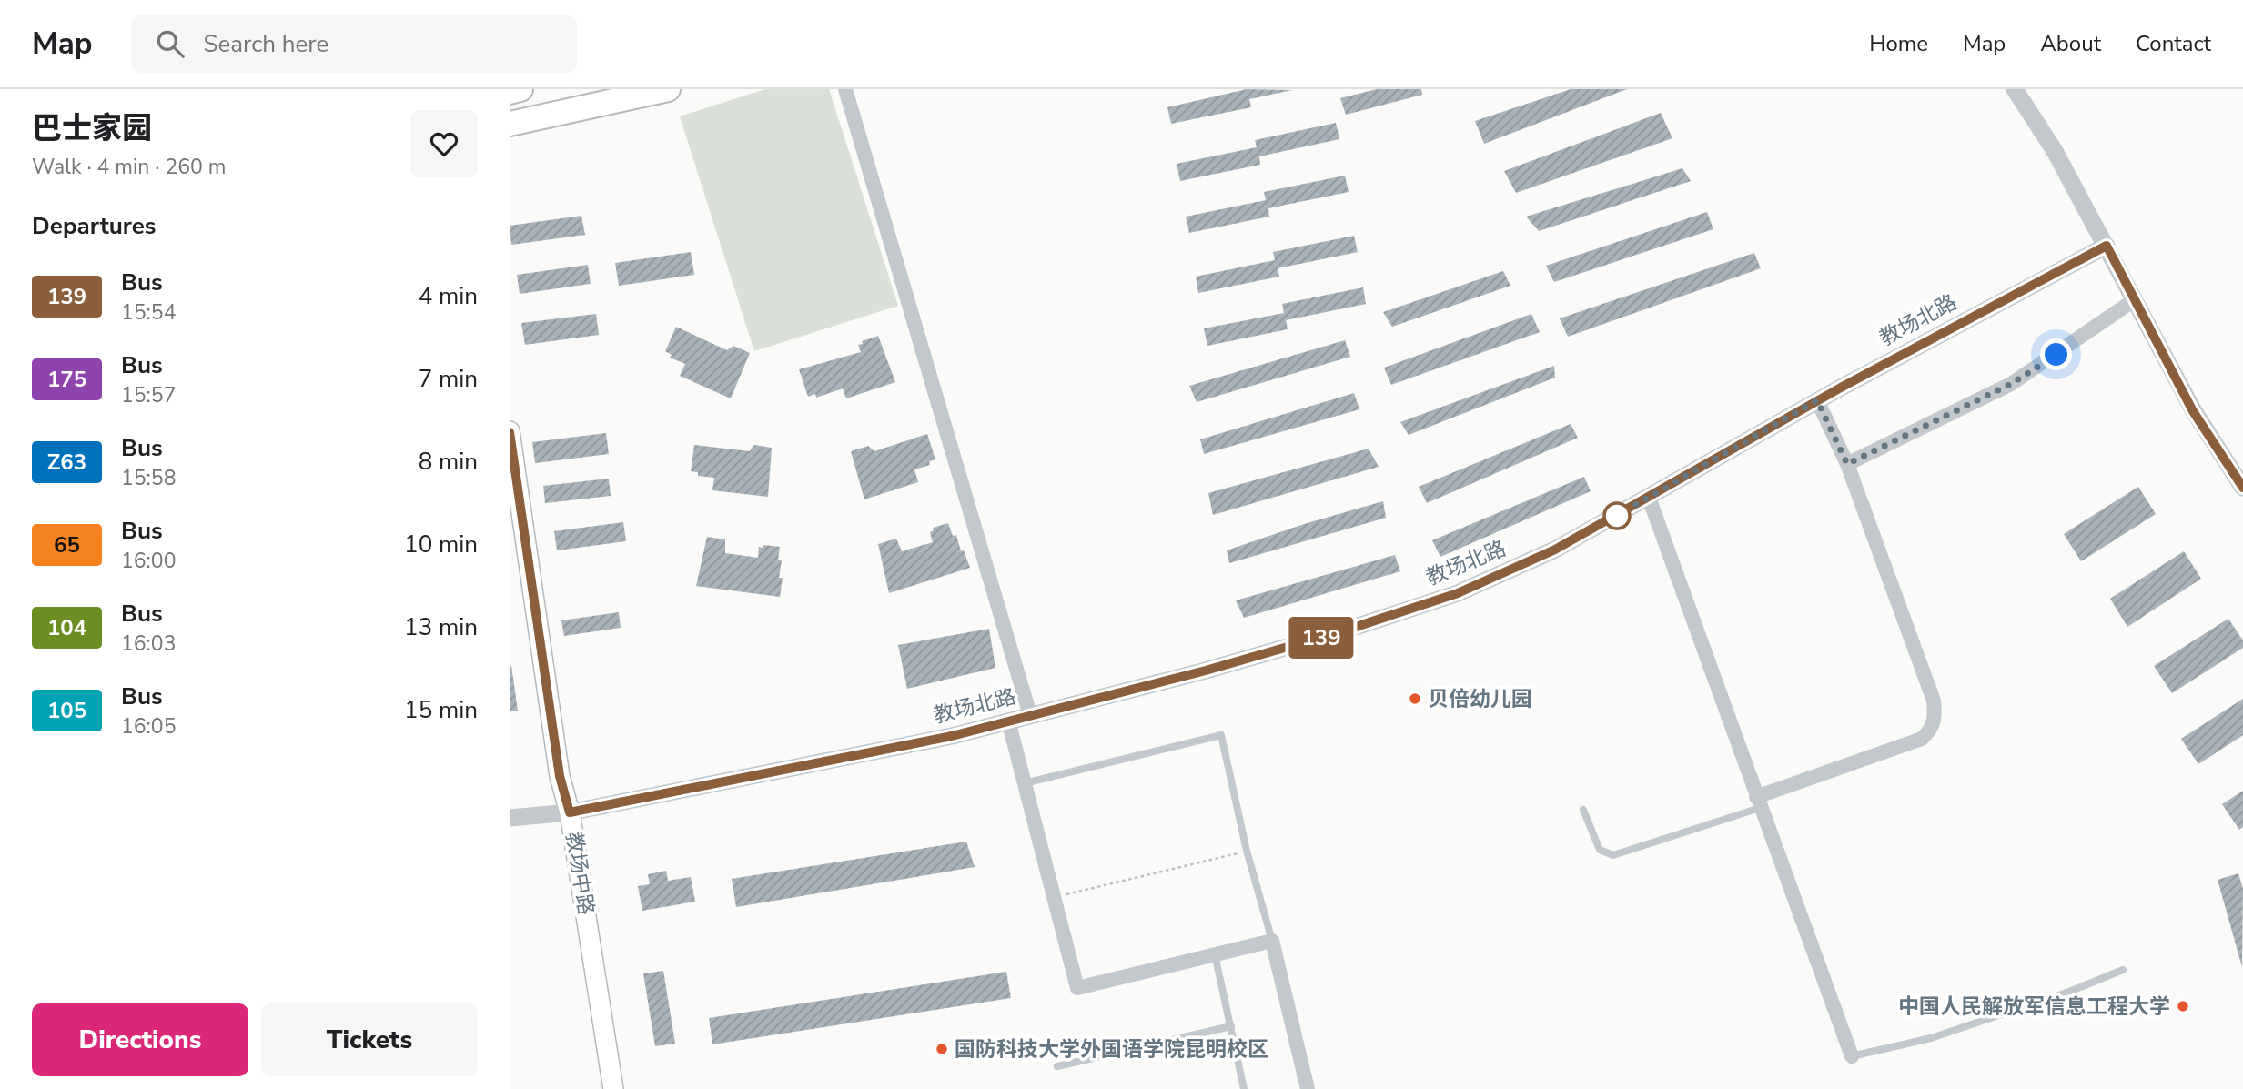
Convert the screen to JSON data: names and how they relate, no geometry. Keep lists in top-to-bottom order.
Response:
{
  "streets": {
    "main road": ["教场中路"],
    "street": ["教场北路"]
  },
  "crossings": [
    ["教场北路", "教场中路"]
  ],
  "places": ["贝倍幼儿园", "中国人民解放军信息工程大学", "国防科技大学外国语学院昆明校区"],
  "lines": ["bus line 139"],
  "page": {
    "header": "Map",
    "search": "Search here",
    "nav": [
      "Home",
      "Map",
      "About",
      "Contact"
    ],
    "heading": [
      ["巴士家园", "Walk · 4 min · 260 m"],
      "Departures"
    ],
    "on_map": "139",
    "list": [
      {
        "mark": "139",
        "name": "Bus",
        "note": "15:54",
        "value": "4 min"
      },
      {
        "mark": "175",
        "name": "Bus",
        "note": "15:57",
        "value": "7 min"
      },
      {
        "mark": "Z63",
        "name": "Bus",
        "note": "15:58",
        "value": "8 min"
      },
      {
        "mark": "65",
        "name": "Bus",
        "note": "16:00",
        "value": "10 min"
      },
      {
        "mark": "104",
        "name": "Bus",
        "note": "16:03",
        "value": "13 min"
      },
      {
        "mark": "105",
        "name": "Bus",
        "note": "16:05",
        "value": "15 min"
      }
    ],
    "buttons": ["Directions", "Tickets"]
  }
}
